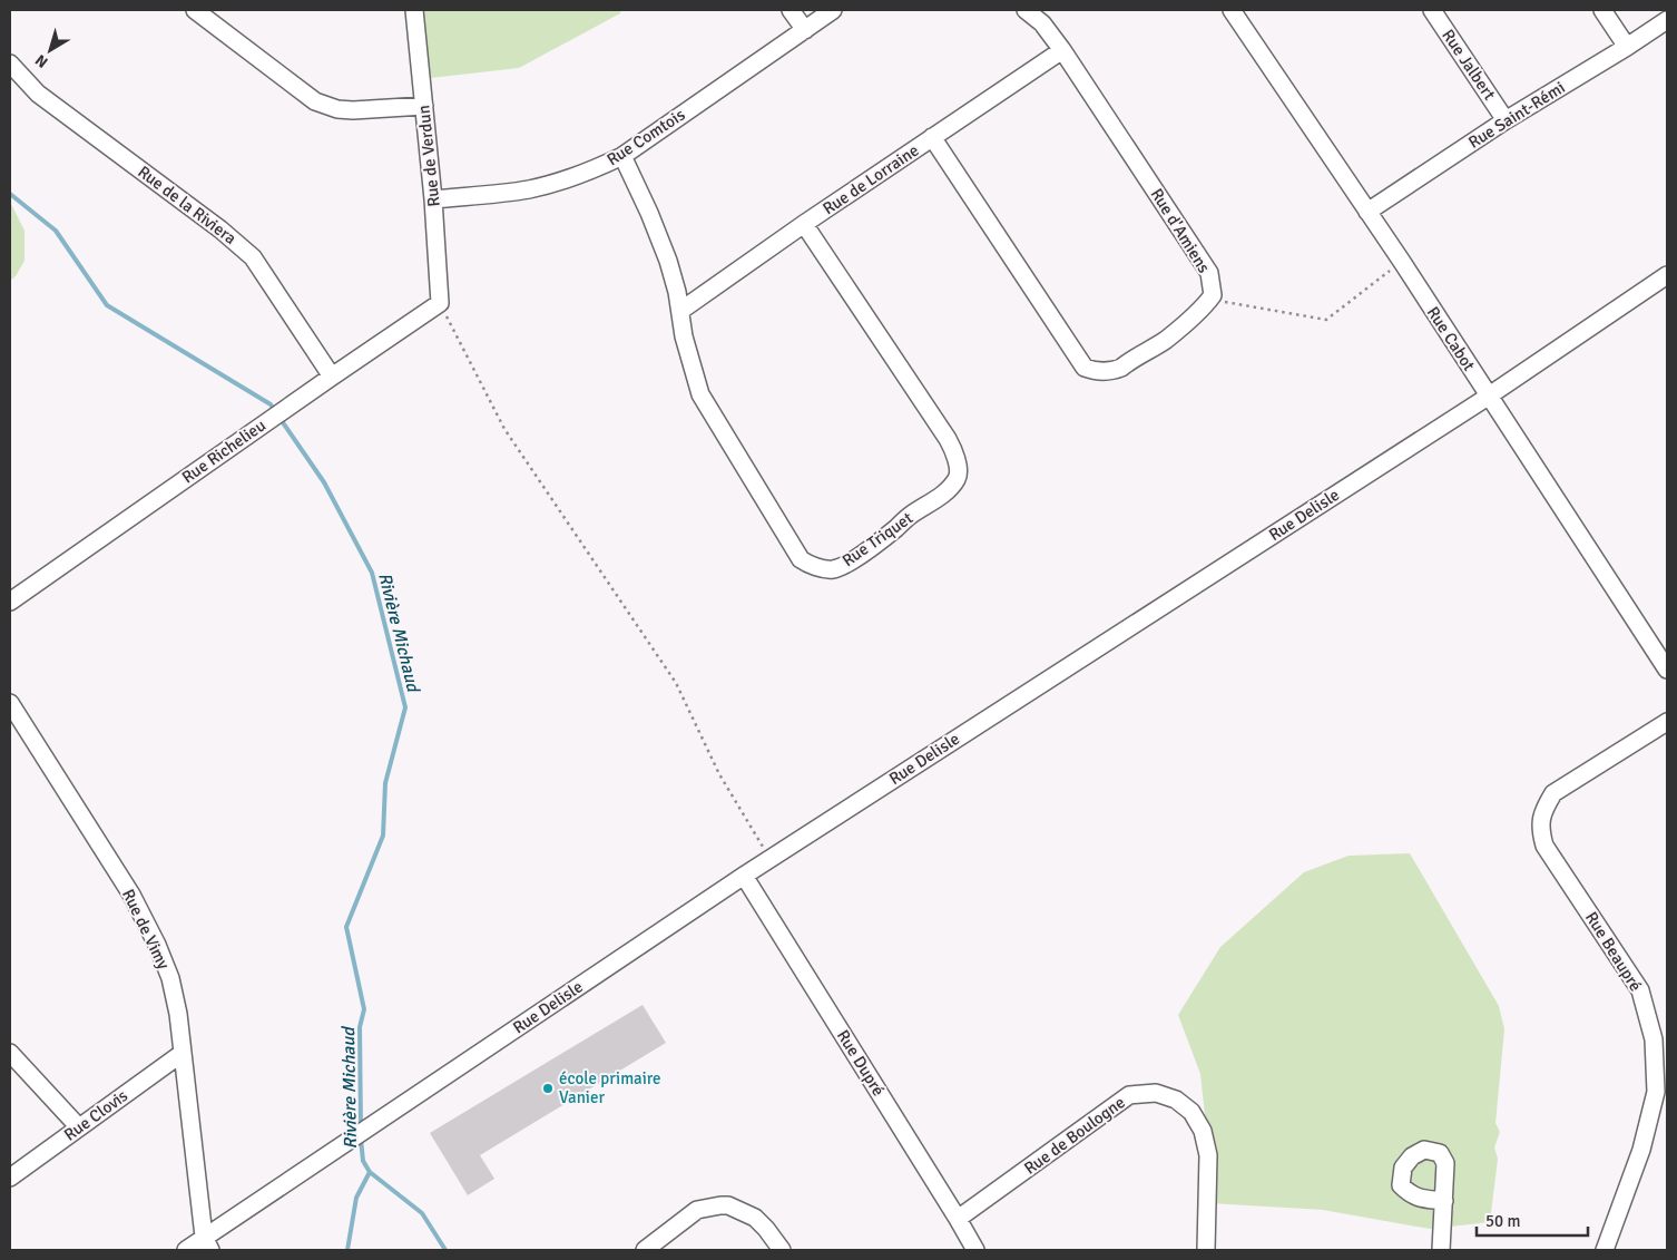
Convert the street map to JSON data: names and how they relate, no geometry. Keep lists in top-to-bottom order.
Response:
{
  "streets": {
    "street": [
      "Rue Jalbert",
      "Rue Saint-Rémi",
      "Rue Comtois",
      "Rue de Verdun",
      "Rue de Lorraine",
      "Rue de la Riviera",
      "Rue d'Amiens",
      "Rue Cabot",
      "Rue Richelieu",
      "Rue Delisle",
      "Rue Triquet",
      "Rue de Vimy",
      "Rue Beaupré",
      "Rue Dupré",
      "Rue Clovis",
      "Rue de Boulogne"
    ]
  },
  "crossings": [
    ["Rue Jalbert", "Rue Saint-Rémi"],
    ["Rue Saint-Rémi", "Rue Cabot"],
    ["Rue Comtois", "Rue de Verdun"],
    ["Rue Comtois", "Rue Triquet"],
    ["Rue de Verdun", "Rue Richelieu"],
    ["Rue de Lorraine", "Rue d'Amiens"],
    ["Rue de Lorraine", "Rue Triquet"],
    ["Rue de la Riviera", "Rue Richelieu"],
    ["Rue Cabot", "Rue Delisle"],
    ["Rue Delisle", "Rue de Vimy"],
    ["Rue Delisle", "Rue Dupré"],
    ["Rue de Vimy", "Rue Clovis"],
    ["Rue Dupré", "Rue de Boulogne"]
  ],
  "water": ["Rivière Michaud"],
  "places": ["école primaire Vanier"],
  "scale_bar": "50 m",
  "north": "bottom left"
}
